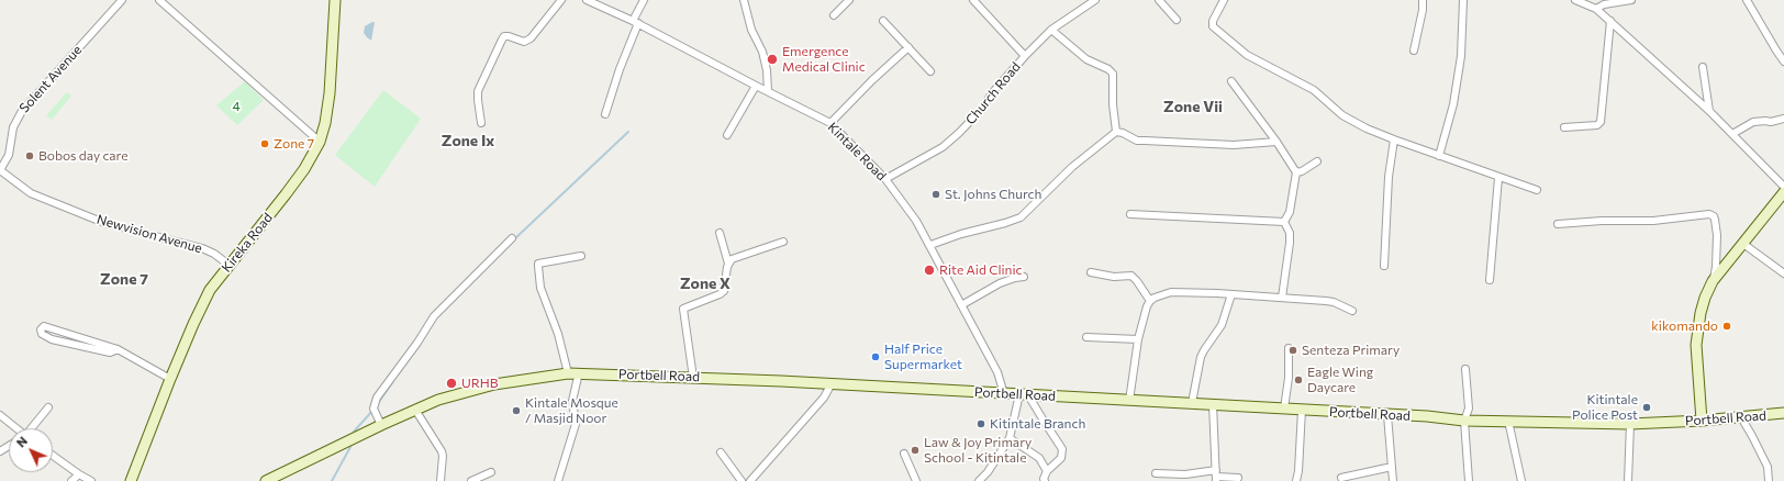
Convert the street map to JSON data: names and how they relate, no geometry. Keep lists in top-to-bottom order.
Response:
{
  "streets": {
    "main road": ["Kireka Road", "Portbell Road"],
    "street": [
      "Solent Avenue",
      "Church Road",
      "Kintale Road",
      "Newvision Avenue"
    ]
  },
  "crossings": [
    ["Solent Avenue", "Newvision Avenue"],
    ["Church Road", "Kintale Road"],
    ["Kintale Road", "Portbell Road"],
    ["Newvision Avenue", "Kireka Road"]
  ],
  "districts": [
    "Zone Vii",
    "Zone Ix",
    "Zone 7",
    "Zone X"
  ],
  "parks": ["4"],
  "places": [
    "Emergence Medical Clinic",
    "Zone 7",
    "Bobos day care",
    "St. Johns Church",
    "Rite Aid Clinic",
    "kikomando",
    "Senteza Primary",
    "Half Price Supermarket",
    "Eagle Wing Daycare",
    "URHB",
    "Kitintale Police Post",
    "Kintale Mosque / Masjid Noor",
    "Kitintale Branch",
    "Law & Joy Primary School - Kitintale"
  ],
  "north": "top left"
}
